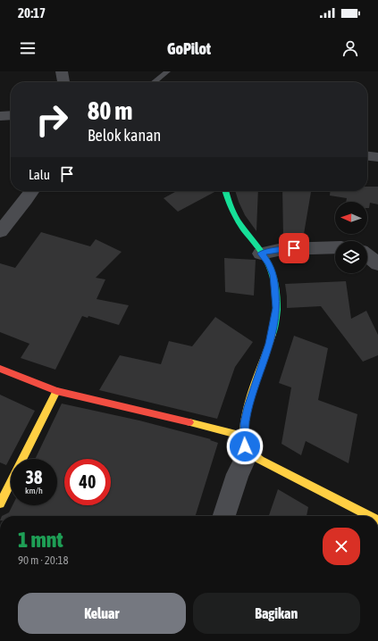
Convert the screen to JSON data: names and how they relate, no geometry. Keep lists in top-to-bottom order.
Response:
{
  "north": "left",
  "page": {
    "status": "20:17",
    "header": "GoPilot",
    "turn": ["80 m", "Belok kanan"],
    "then": "Lalu",
    "speed": "38 km/h",
    "limit": "40",
    "heading": ["1 mnt", "90 m · 20:18"],
    "buttons": ["Keluar", "Bagikan"]
  }
}
